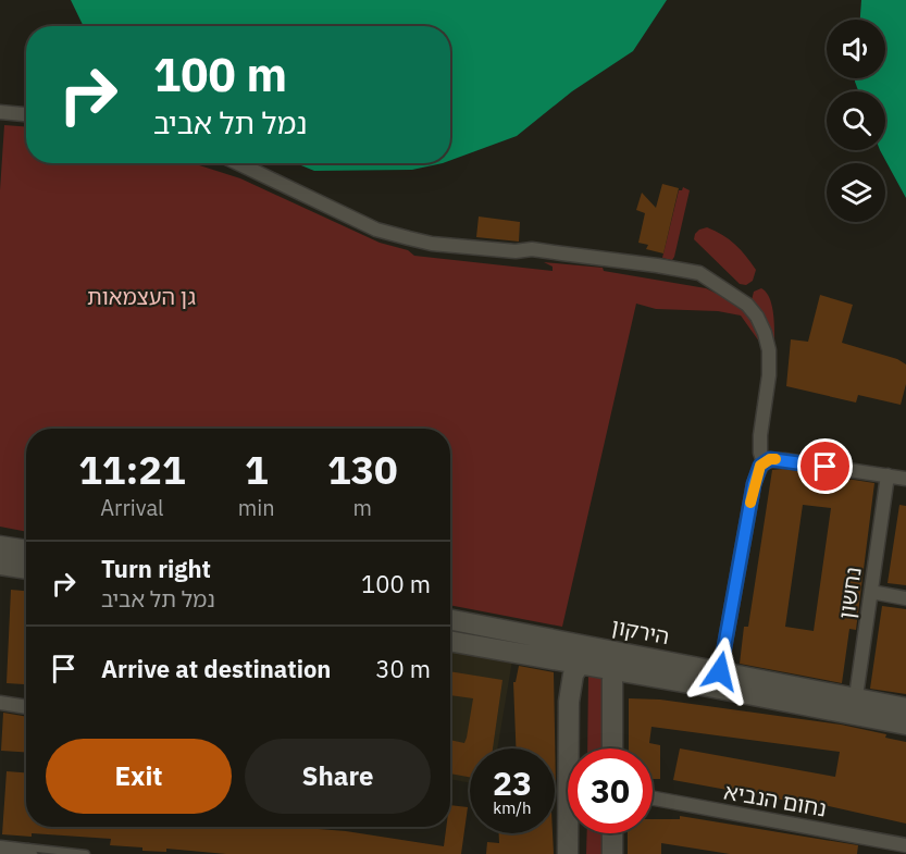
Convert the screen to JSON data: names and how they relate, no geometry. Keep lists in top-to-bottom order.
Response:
{
  "streets": {
    "main road": ["הירקון"],
    "street": ["נחשון", "נחום הנביא"]
  },
  "crossings": [
    ["נחשון", "הירקון"]
  ],
  "parks": ["גן העצמאות"],
  "page": {
    "turn": ["100 m", "נמל תל אביב"],
    "eta": [
      "11:21",
      "Arrival",
      "1",
      "min",
      "130",
      "m"
    ],
    "list": [
      {
        "name": "Turn right",
        "note": "נמל תל אביב",
        "value": "100 m"
      },
      {
        "name": "Arrive at destination",
        "value": "30 m"
      }
    ],
    "buttons": ["Exit", "Share"],
    "speed": "23 km/h",
    "limit": "30"
  }
}
